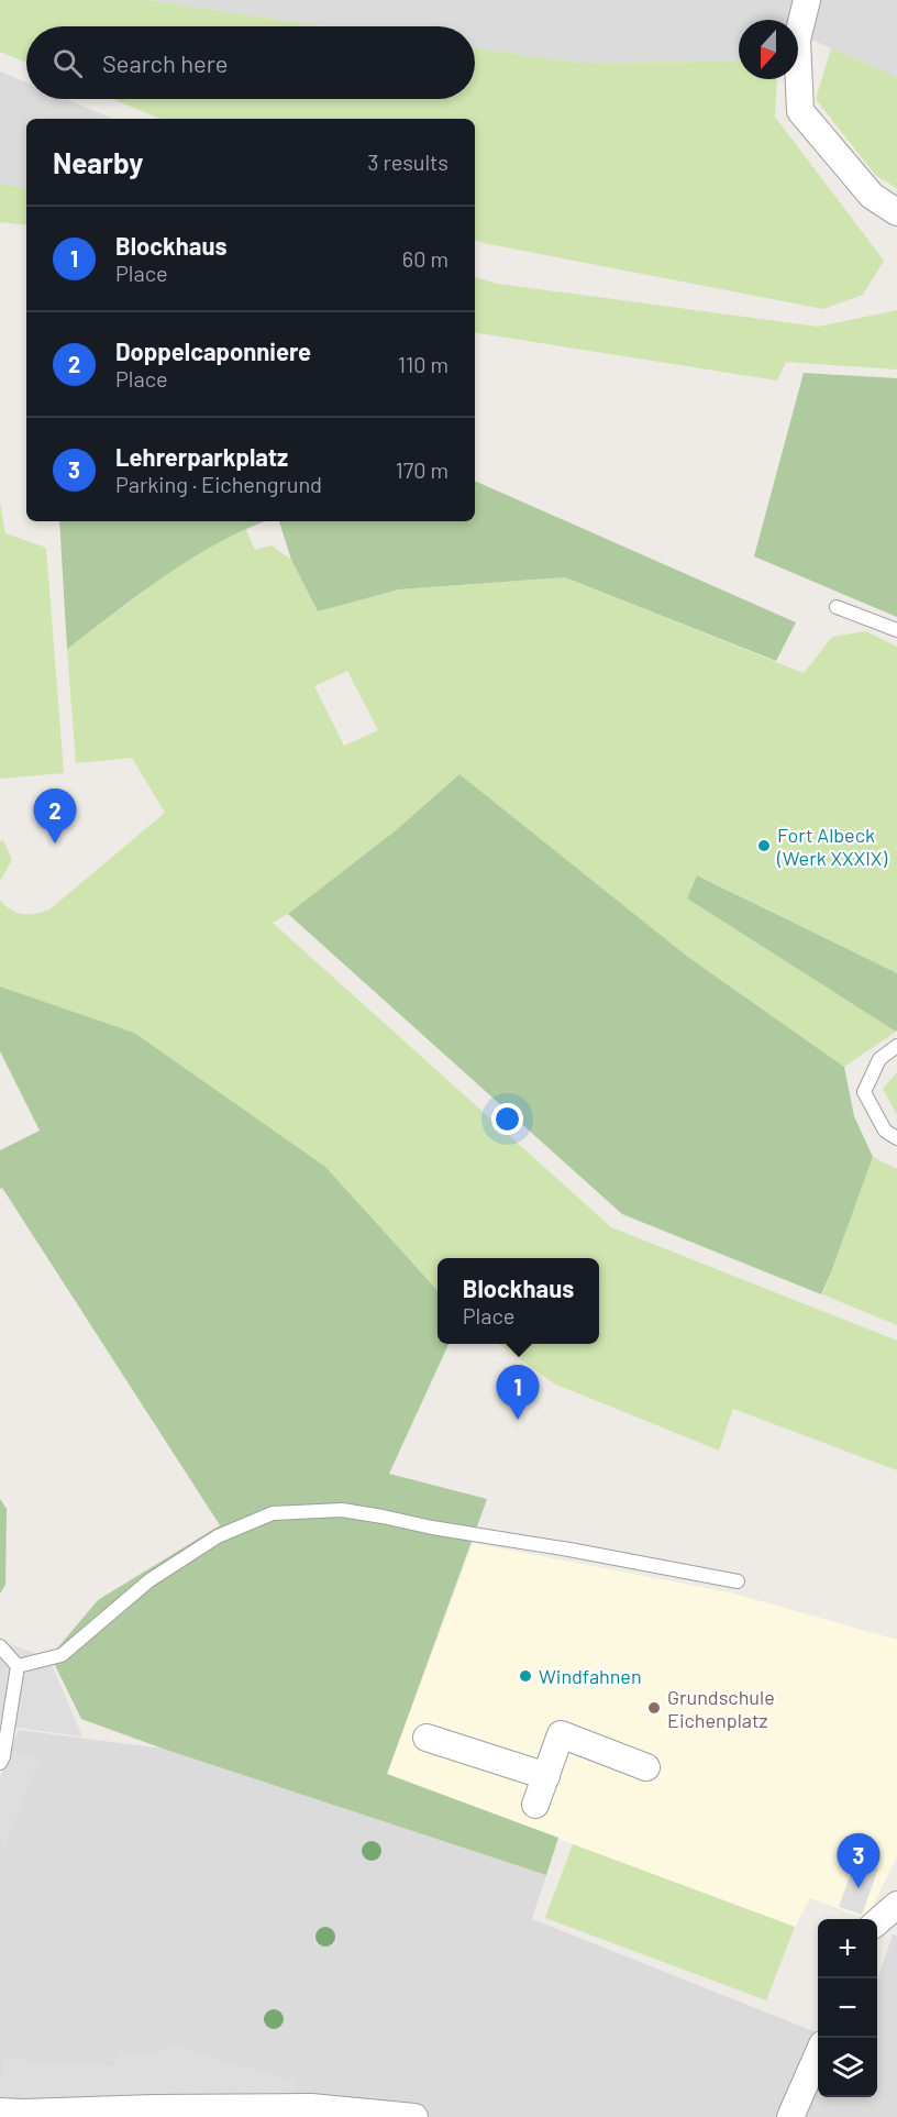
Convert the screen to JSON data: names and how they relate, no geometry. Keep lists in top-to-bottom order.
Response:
{
  "places": ["Fort Albeck (Werk XXXIX)", "Windfahnen", "Grundschule Eichenplatz"],
  "north": "bottom",
  "page": {
    "search": "Search here",
    "heading": ["Nearby", "3 results"],
    "list": [
      {
        "mark": "1",
        "name": "Blockhaus",
        "note": "Place",
        "value": "60 m"
      },
      {
        "mark": "2",
        "name": "Doppelcaponniere",
        "note": "Place",
        "value": "110 m"
      },
      {
        "mark": "3",
        "name": "Lehrerparkplatz",
        "note": "Parking · Eichengrund",
        "value": "170 m"
      }
    ],
    "pins": ["2", "1", "3"],
    "popup": ["Blockhaus", "Place"],
    "map_buttons": ["+", "−"]
  }
}
